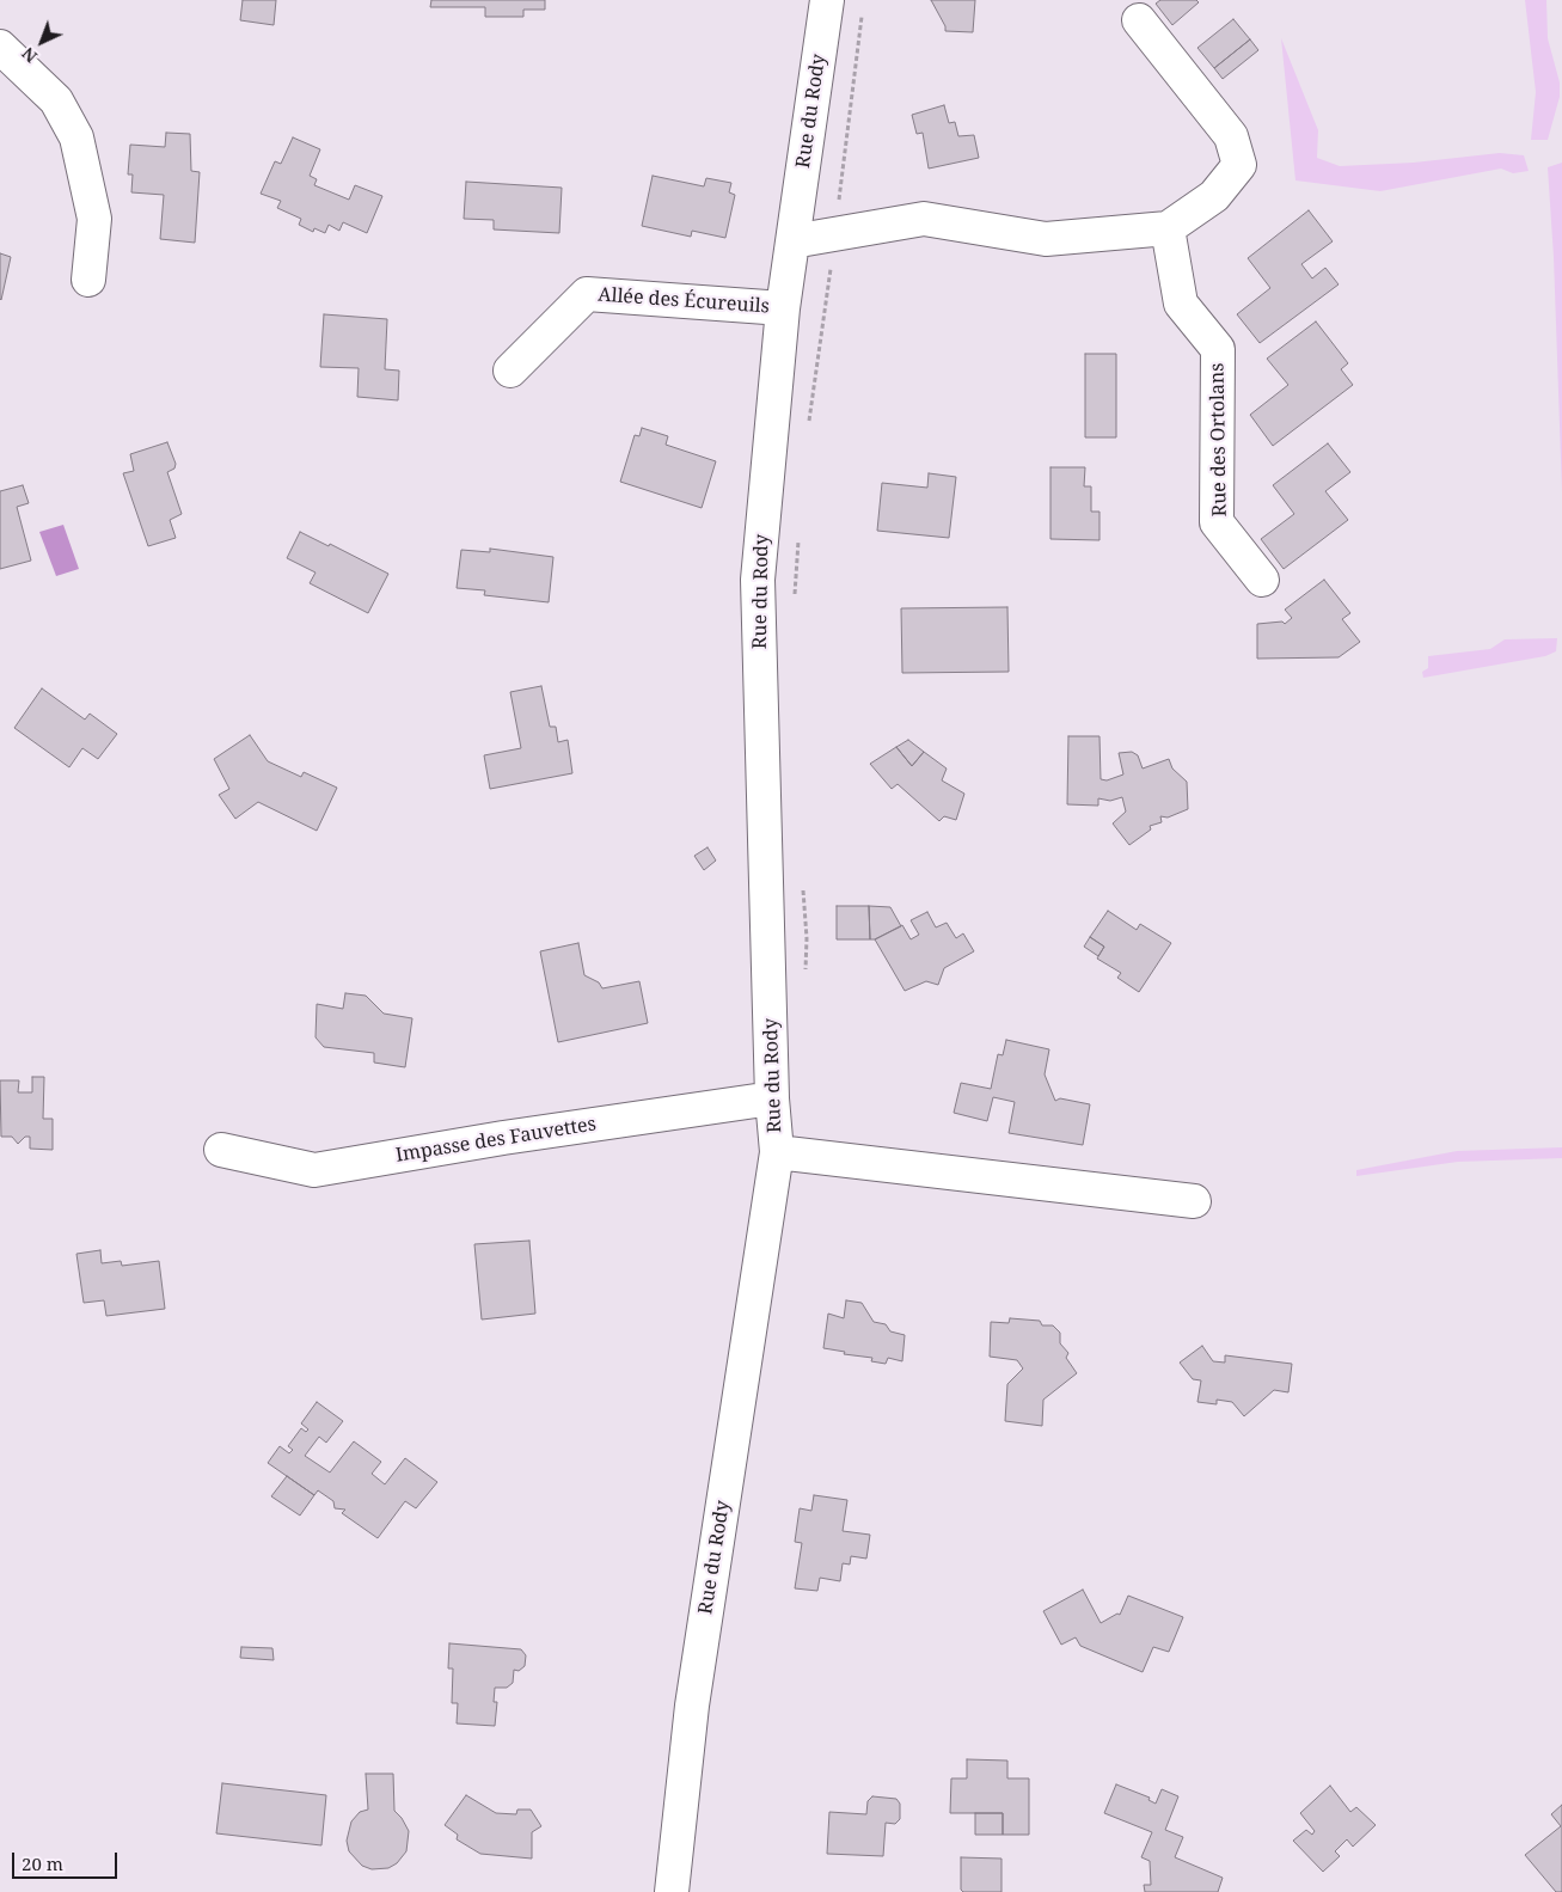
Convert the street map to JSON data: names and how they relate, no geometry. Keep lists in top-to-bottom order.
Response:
{
  "streets": {
    "street": [
      "Rue du Rody",
      "Allée des Écureuils",
      "Rue des Ortolans",
      "Impasse des Fauvettes"
    ]
  },
  "crossings": [
    ["Rue du Rody", "Allée des Écureuils"],
    ["Rue du Rody", "Impasse des Fauvettes"]
  ],
  "scale_bar": "20 m",
  "north": "bottom left"
}
